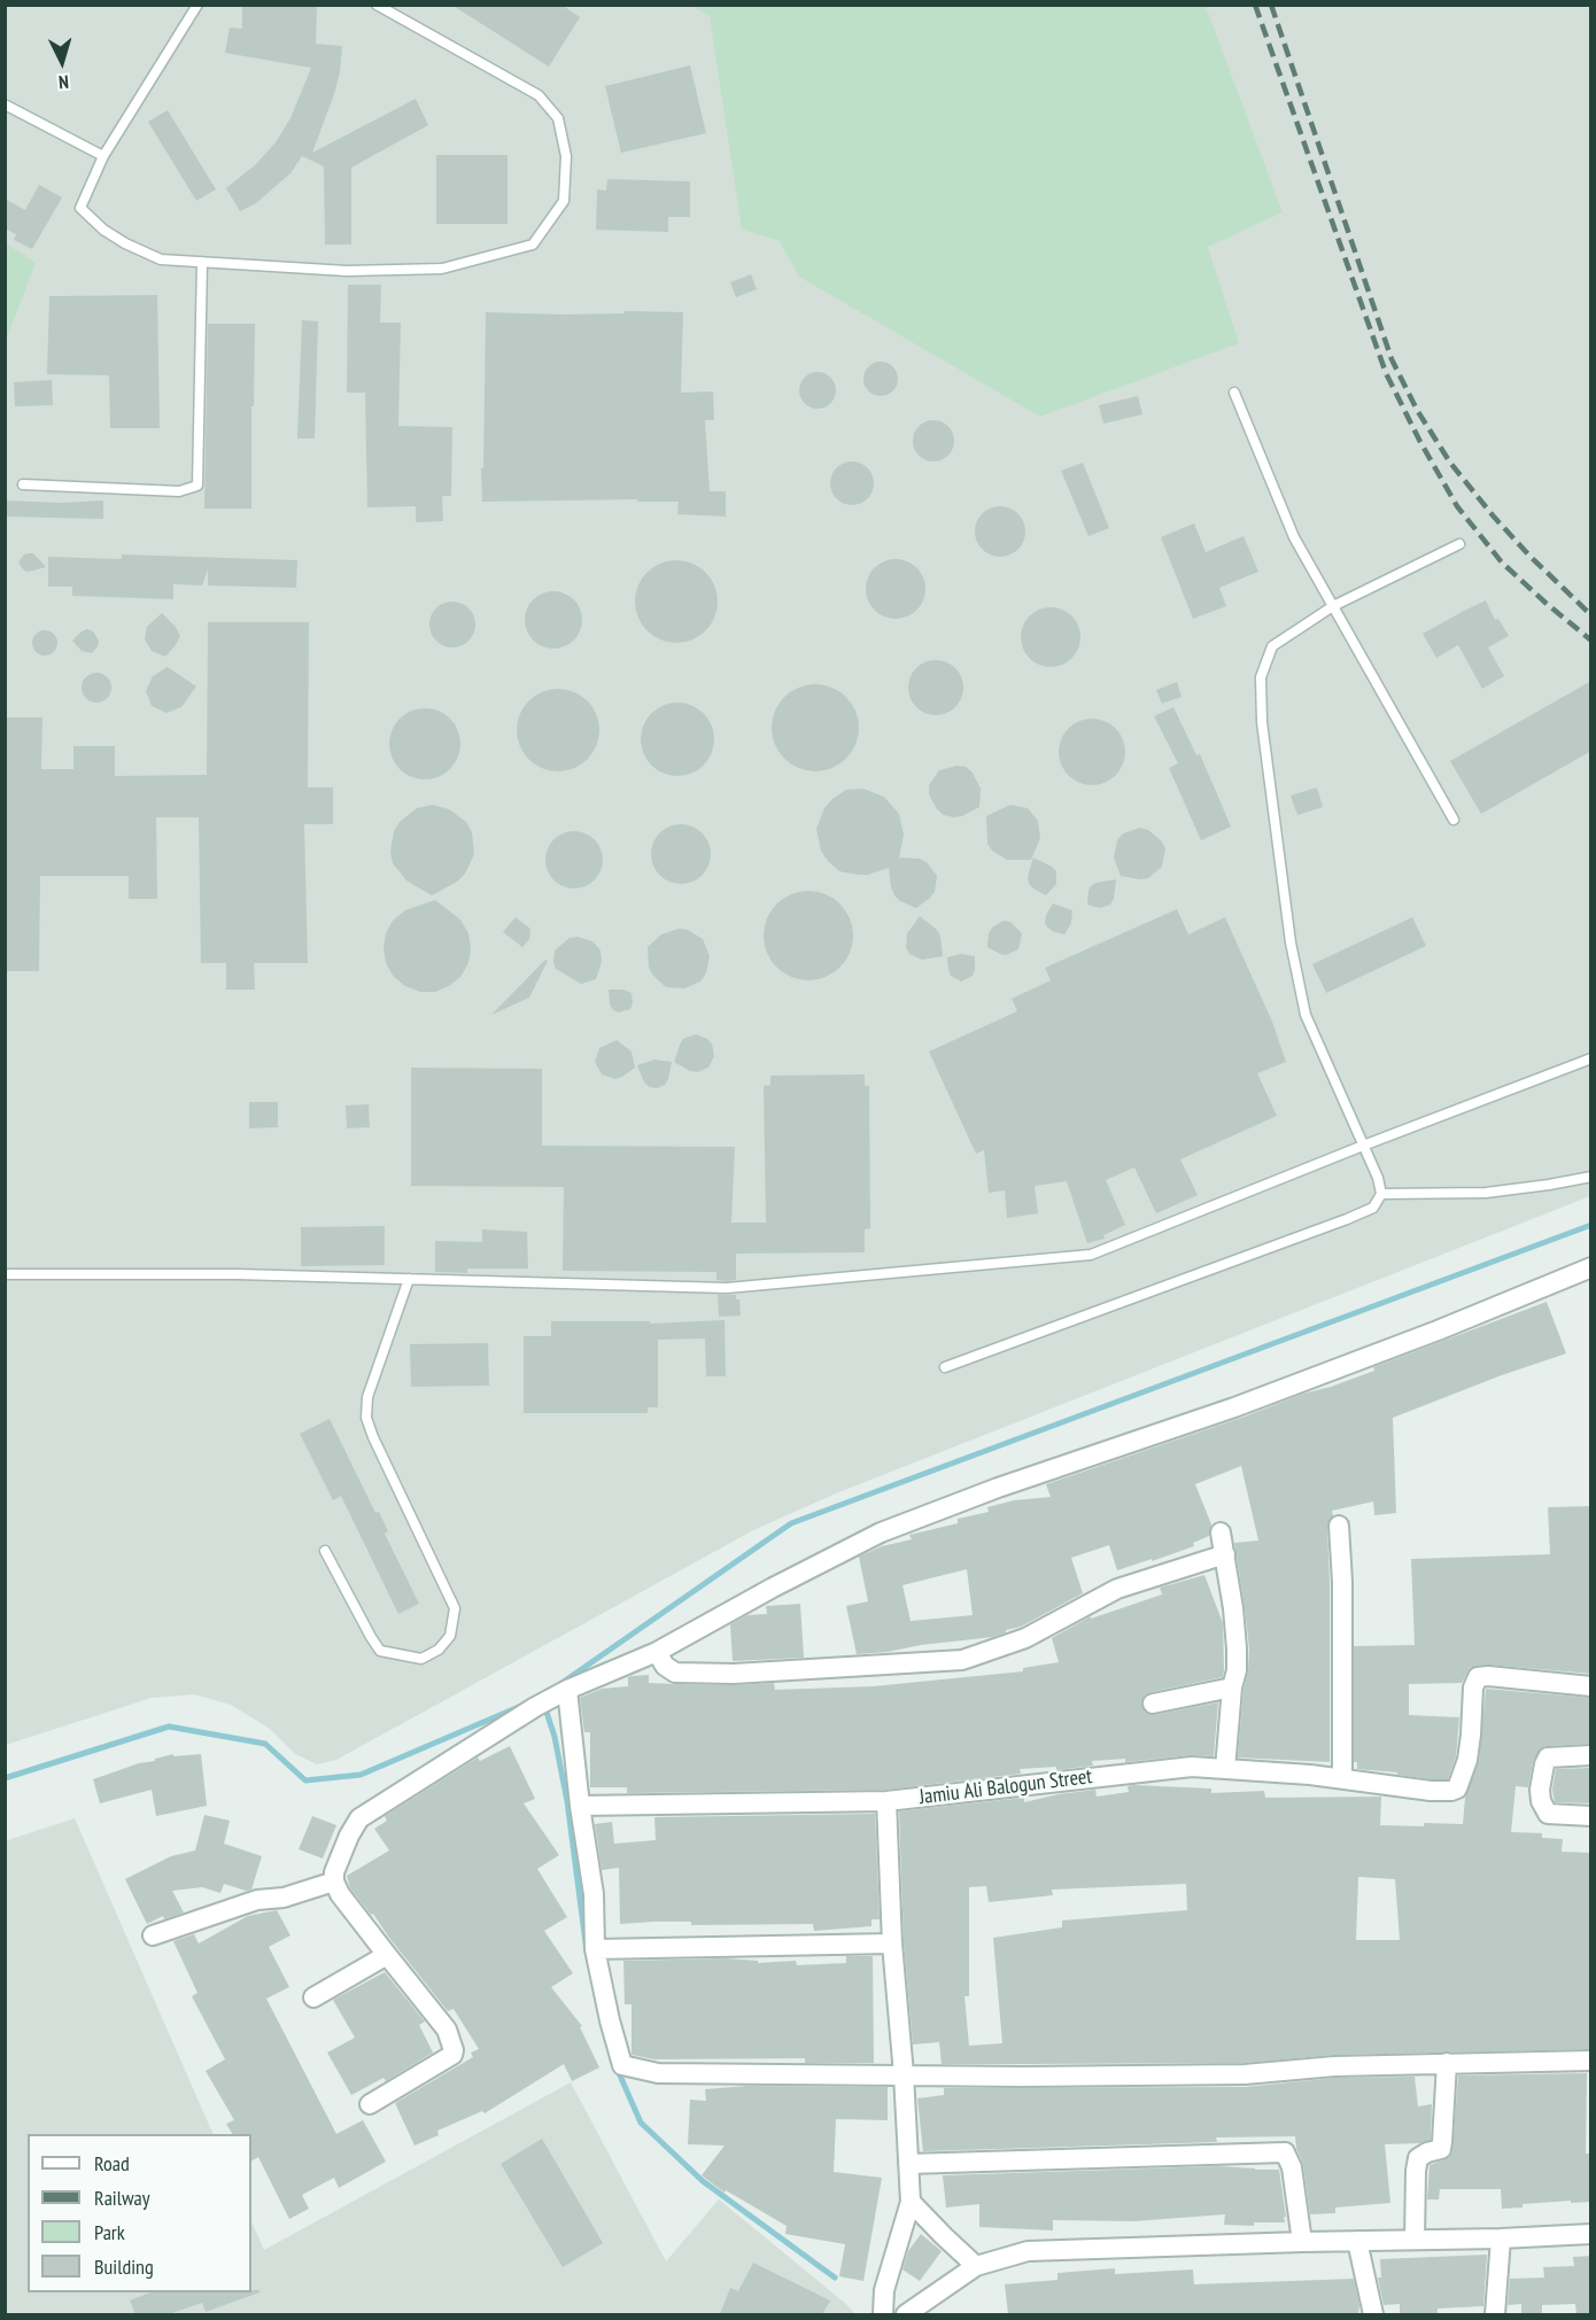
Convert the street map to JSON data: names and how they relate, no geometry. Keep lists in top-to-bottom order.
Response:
{
  "streets": {
    "street": ["Jamiu Ali Balogun Street"]
  },
  "legend": [
    "Road",
    "Railway",
    "Park",
    "Building"
  ],
  "north": "bottom"
}
